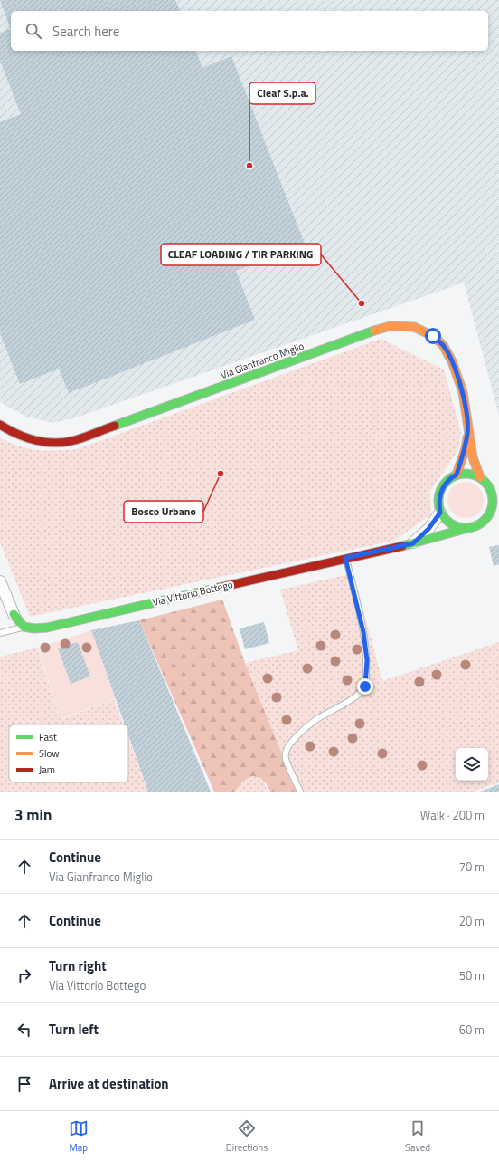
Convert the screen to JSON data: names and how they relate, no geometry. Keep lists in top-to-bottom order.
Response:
{
  "streets": {
    "street": ["Via Gianfranco Miglio", "Via Vittorio Bottego"]
  },
  "crossings": [
    ["Via Gianfranco Miglio", "Via Vittorio Bottego"]
  ],
  "places": ["Cleaf S.p.a.", "CLEAF LOADING / TIR PARKING", "Bosco Urbano"],
  "legend": ["Fast", "Slow", "Jam"],
  "page": {
    "search": "Search here",
    "heading": ["3 min", "Walk · 200 m"],
    "list": [
      ["Continue", "Via Gianfranco Miglio", "70 m"],
      ["Continue", "20 m"],
      ["Turn right", "Via Vittorio Bottego", "50 m"],
      ["Turn left", "60 m"],
      "Arrive at destination"
    ],
    "nav": ["Map", "Directions", "Saved"]
  }
}
